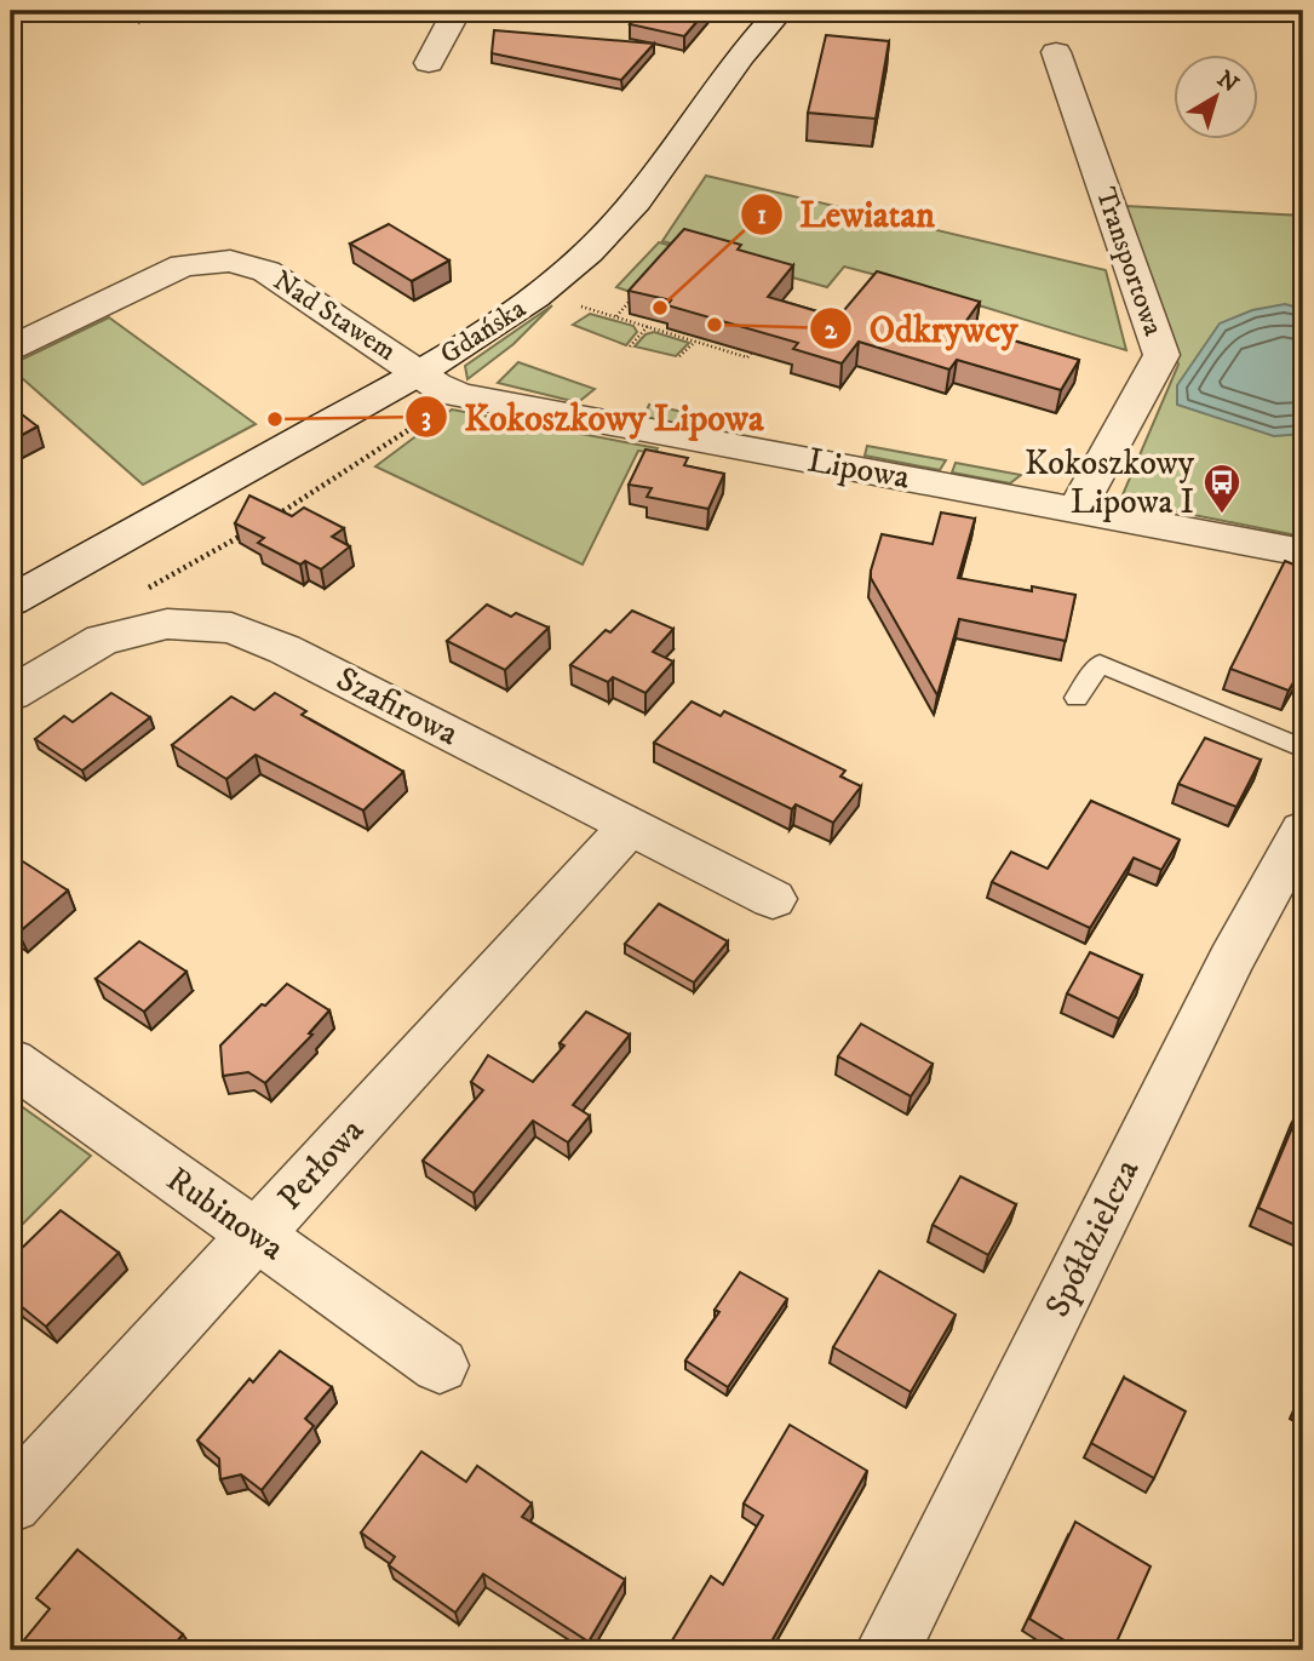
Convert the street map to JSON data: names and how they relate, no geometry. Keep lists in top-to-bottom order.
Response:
{
  "streets": {
    "street": [
      "Transportowa",
      "Nad Stawem",
      "Gdańska",
      "Lipowa",
      "Szafirowa",
      "Perłowa",
      "Rubinowa",
      "Spółdzielcza"
    ]
  },
  "crossings": [
    ["Transportowa", "Lipowa"],
    ["Nad Stawem", "Gdańska"],
    ["Nad Stawem", "Lipowa"],
    ["Gdańska", "Lipowa"],
    ["Szafirowa", "Perłowa"],
    ["Perłowa", "Rubinowa"]
  ],
  "places": {
    "other": ["Lewiatan", "Odkrywcy", "Kokoszkowy Lipowa"],
    "bus stop": ["Kokoszkowy Lipowa I"]
  },
  "north": "top right"
}
